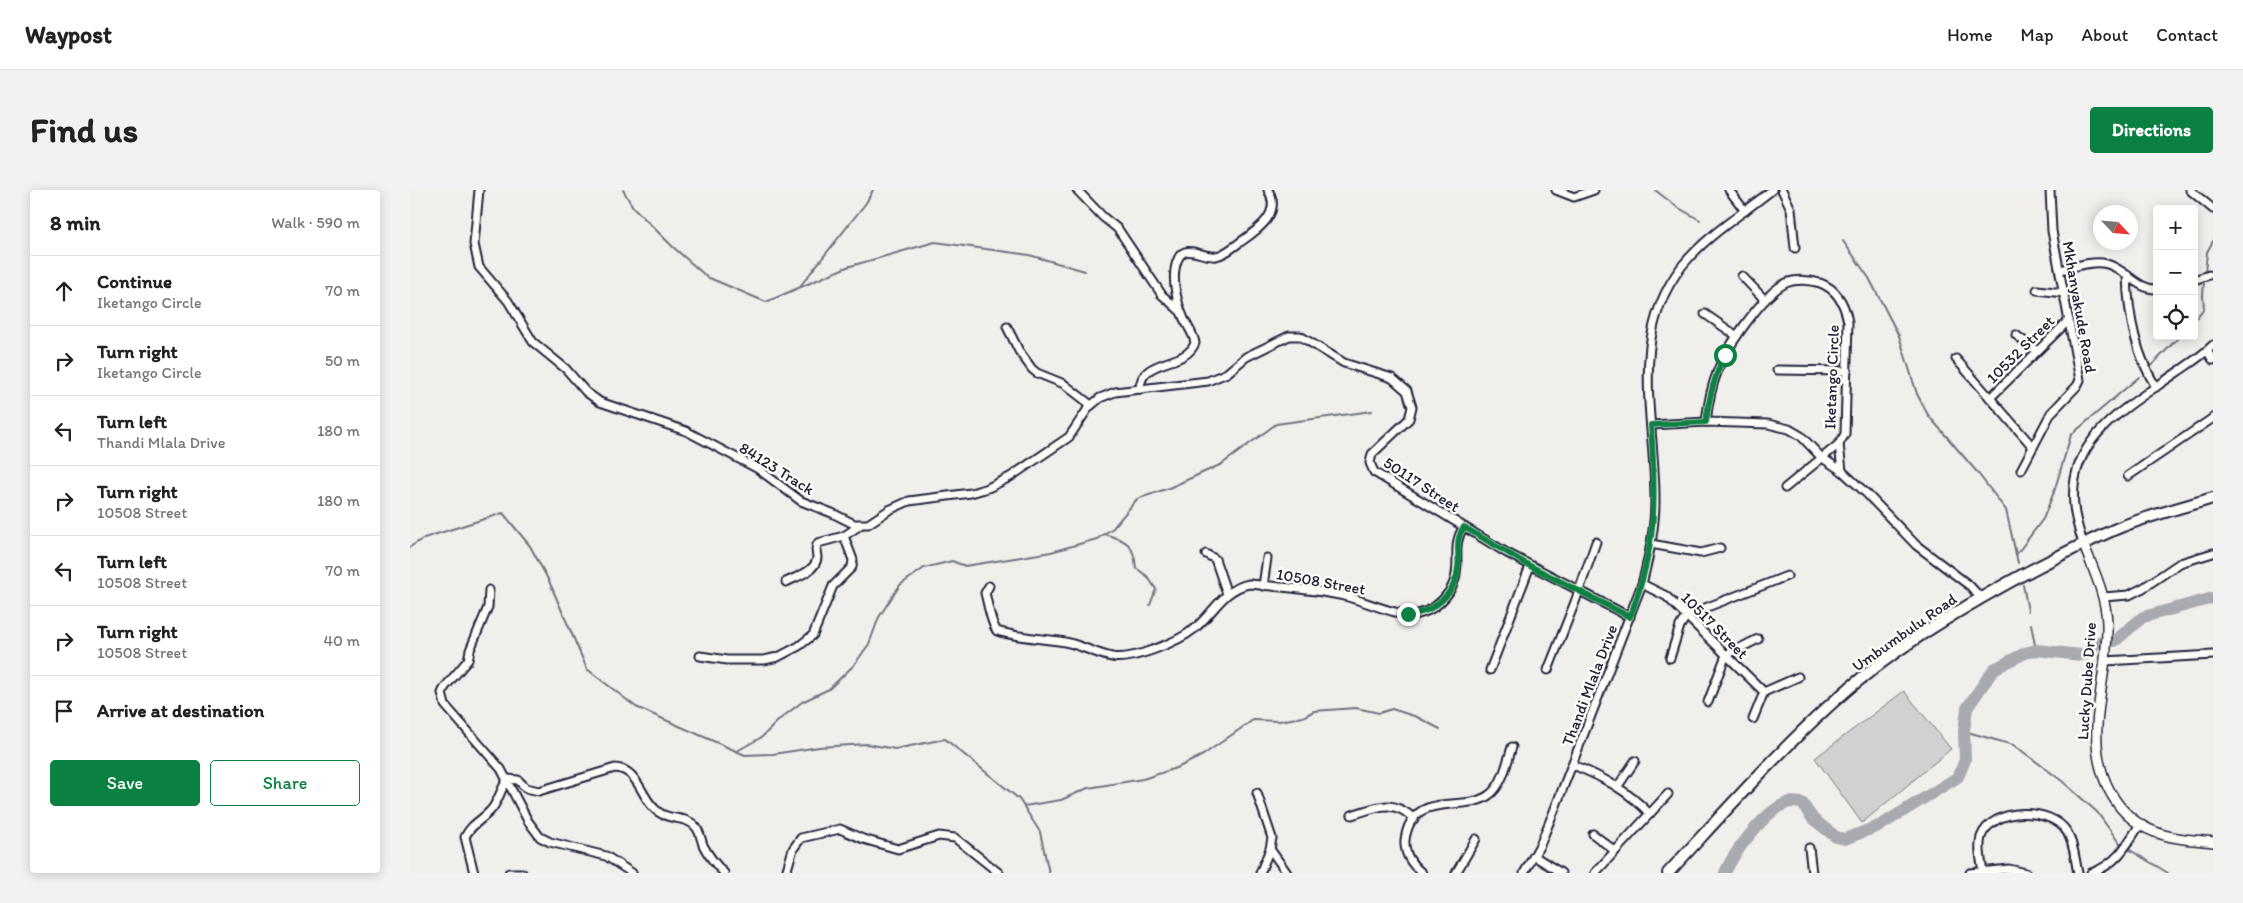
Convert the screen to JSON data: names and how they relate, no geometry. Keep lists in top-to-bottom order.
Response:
{
  "streets": {
    "main road": ["Umbumbulu Road"],
    "street": [
      "Mkhanyakude Road",
      "10532 Street",
      "Iketango Circle",
      "84123 Track",
      "50117 Street",
      "10508 Street",
      "10517 Street",
      "Lucky Dube Drive",
      "Thandi Mlala Drive"
    ]
  },
  "crossings": [
    ["Mkhanyakude Road", "10532 Street"],
    ["Iketango Circle", "Thandi Mlala Drive"],
    ["50117 Street", "10508 Street"],
    ["10517 Street", "Thandi Mlala Drive"],
    ["Umbumbulu Road", "Lucky Dube Drive"]
  ],
  "north": "bottom right",
  "page": {
    "header": "Waypost",
    "nav": [
      "Home",
      "Map",
      "About",
      "Contact"
    ],
    "buttons": [
      "Directions",
      ["Save", "Share"]
    ],
    "title": "Find us",
    "heading": ["8 min", "Walk · 590 m"],
    "map_buttons": ["+", "−"],
    "list": [
      ["Continue", "Iketango Circle", "70 m"],
      ["Turn right", "Iketango Circle", "50 m"],
      ["Turn left", "Thandi Mlala Drive", "180 m"],
      ["Turn right", "10508 Street", "180 m"],
      ["Turn left", "10508 Street", "70 m"],
      ["Turn right", "10508 Street", "40 m"],
      "Arrive at destination"
    ]
  }
}
